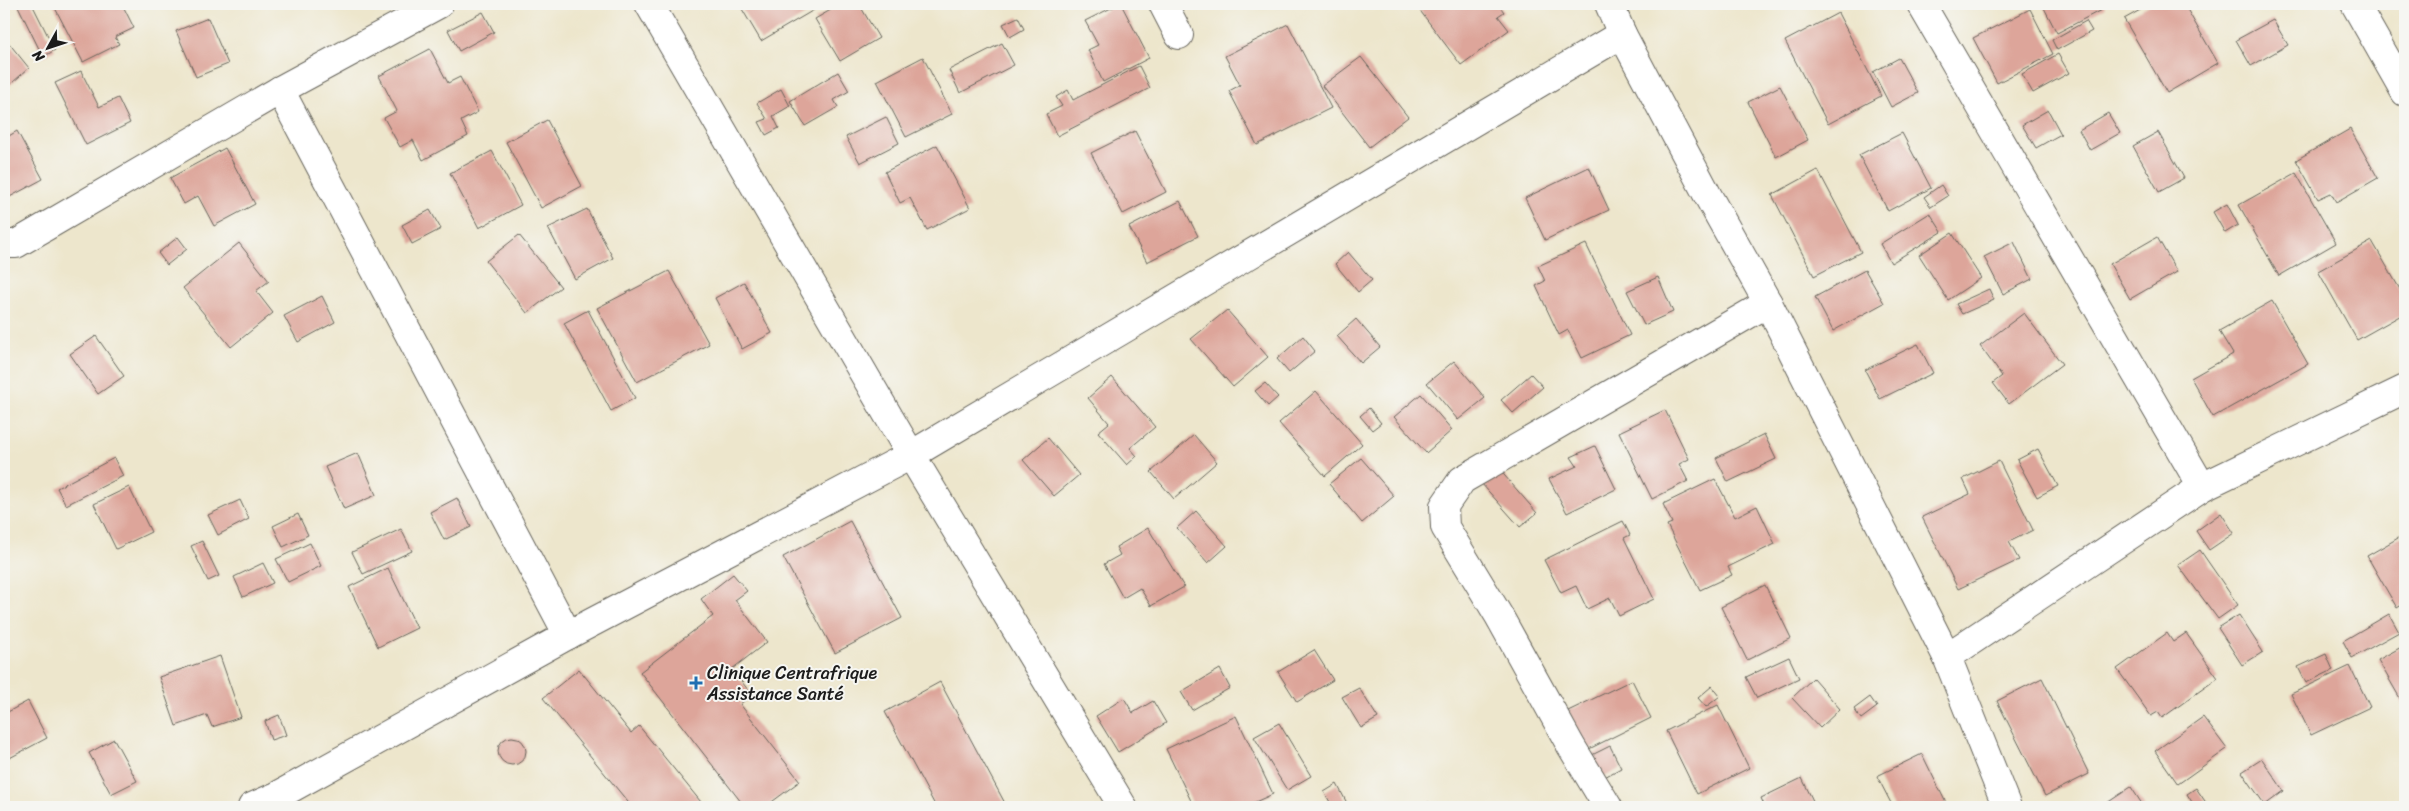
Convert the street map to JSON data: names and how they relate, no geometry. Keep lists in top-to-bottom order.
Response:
{
  "places": {
    "health": ["Clinique Centrafrique Assistance Santé"]
  },
  "north": "bottom left"
}
